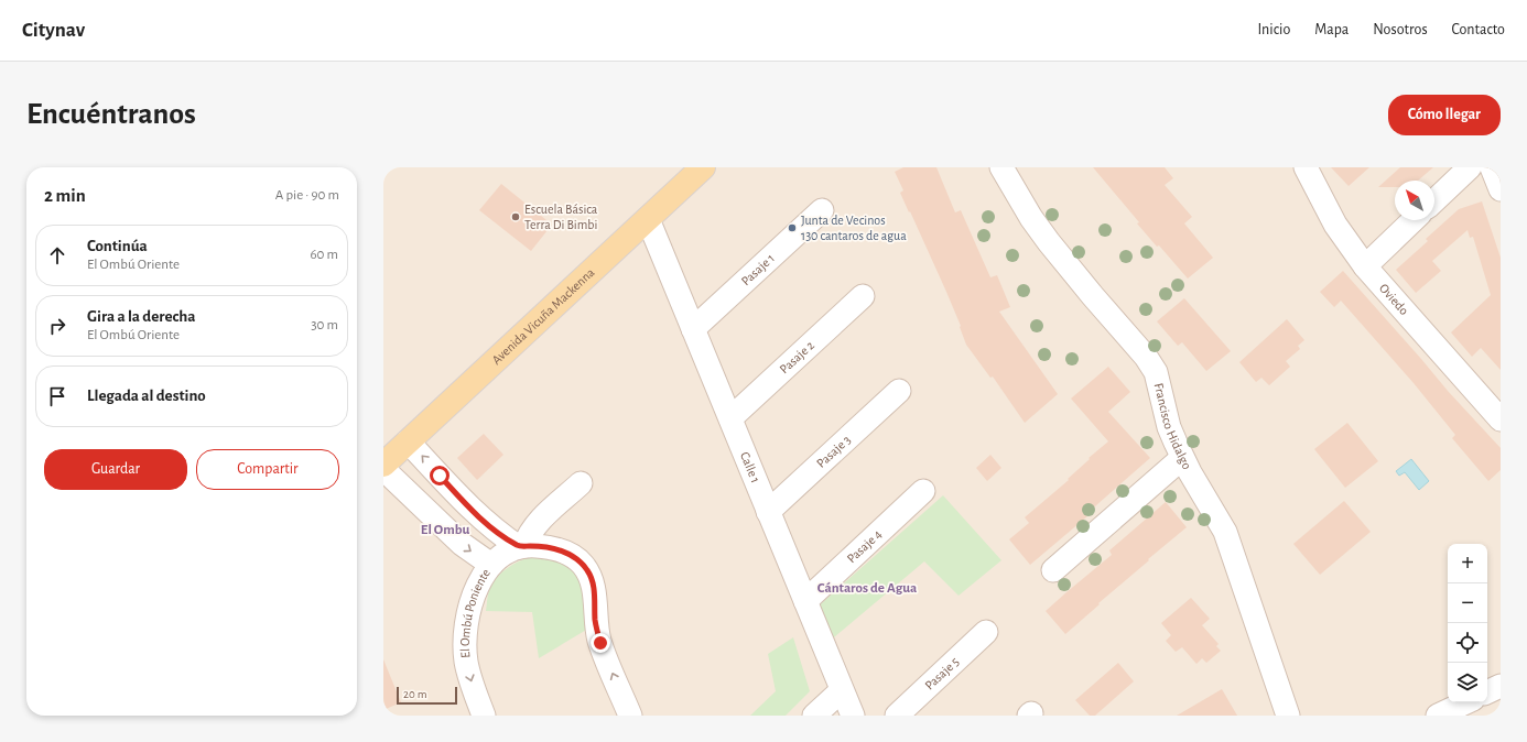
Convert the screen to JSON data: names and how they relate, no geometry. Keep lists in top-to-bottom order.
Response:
{
  "streets": {
    "main road": ["Avenida Vicuña Mackenna"],
    "street": [
      "Pasaje 1",
      "Oviedo",
      "Pasaje 2",
      "Francisco Hidalgo",
      "Pasaje 3",
      "Calle 1",
      "Pasaje 4",
      "El Ombú Poniente",
      "Pasaje 5"
    ]
  },
  "crossings": [
    ["Pasaje 1", "Calle 1"],
    ["Avenida Vicuña Mackenna", "Calle 1"],
    ["Pasaje 2", "Calle 1"],
    ["Pasaje 3", "Calle 1"],
    ["Calle 1", "Pasaje 4"]
  ],
  "districts": ["El Ombu", "Cántaros de Agua"],
  "places": ["Escuela Básica Terra Di Bimbi", "Junta de Vecinos 130 cantaros de agua"],
  "scale_bar": "20 m",
  "north": "top left",
  "page": {
    "header": "Citynav",
    "nav": [
      "Inicio",
      "Mapa",
      "Nosotros",
      "Contacto"
    ],
    "buttons": [
      "Cómo llegar",
      ["Guardar", "Compartir"]
    ],
    "title": "Encuéntranos",
    "heading": ["2 min", "A pie · 90 m"],
    "list": [
      ["Continúa", "El Ombú Oriente", "60 m"],
      ["Gira a la derecha", "El Ombú Oriente", "30 m"],
      "Llegada al destino"
    ],
    "map_buttons": ["+", "−"],
    "scale": "20 m"
  }
}
